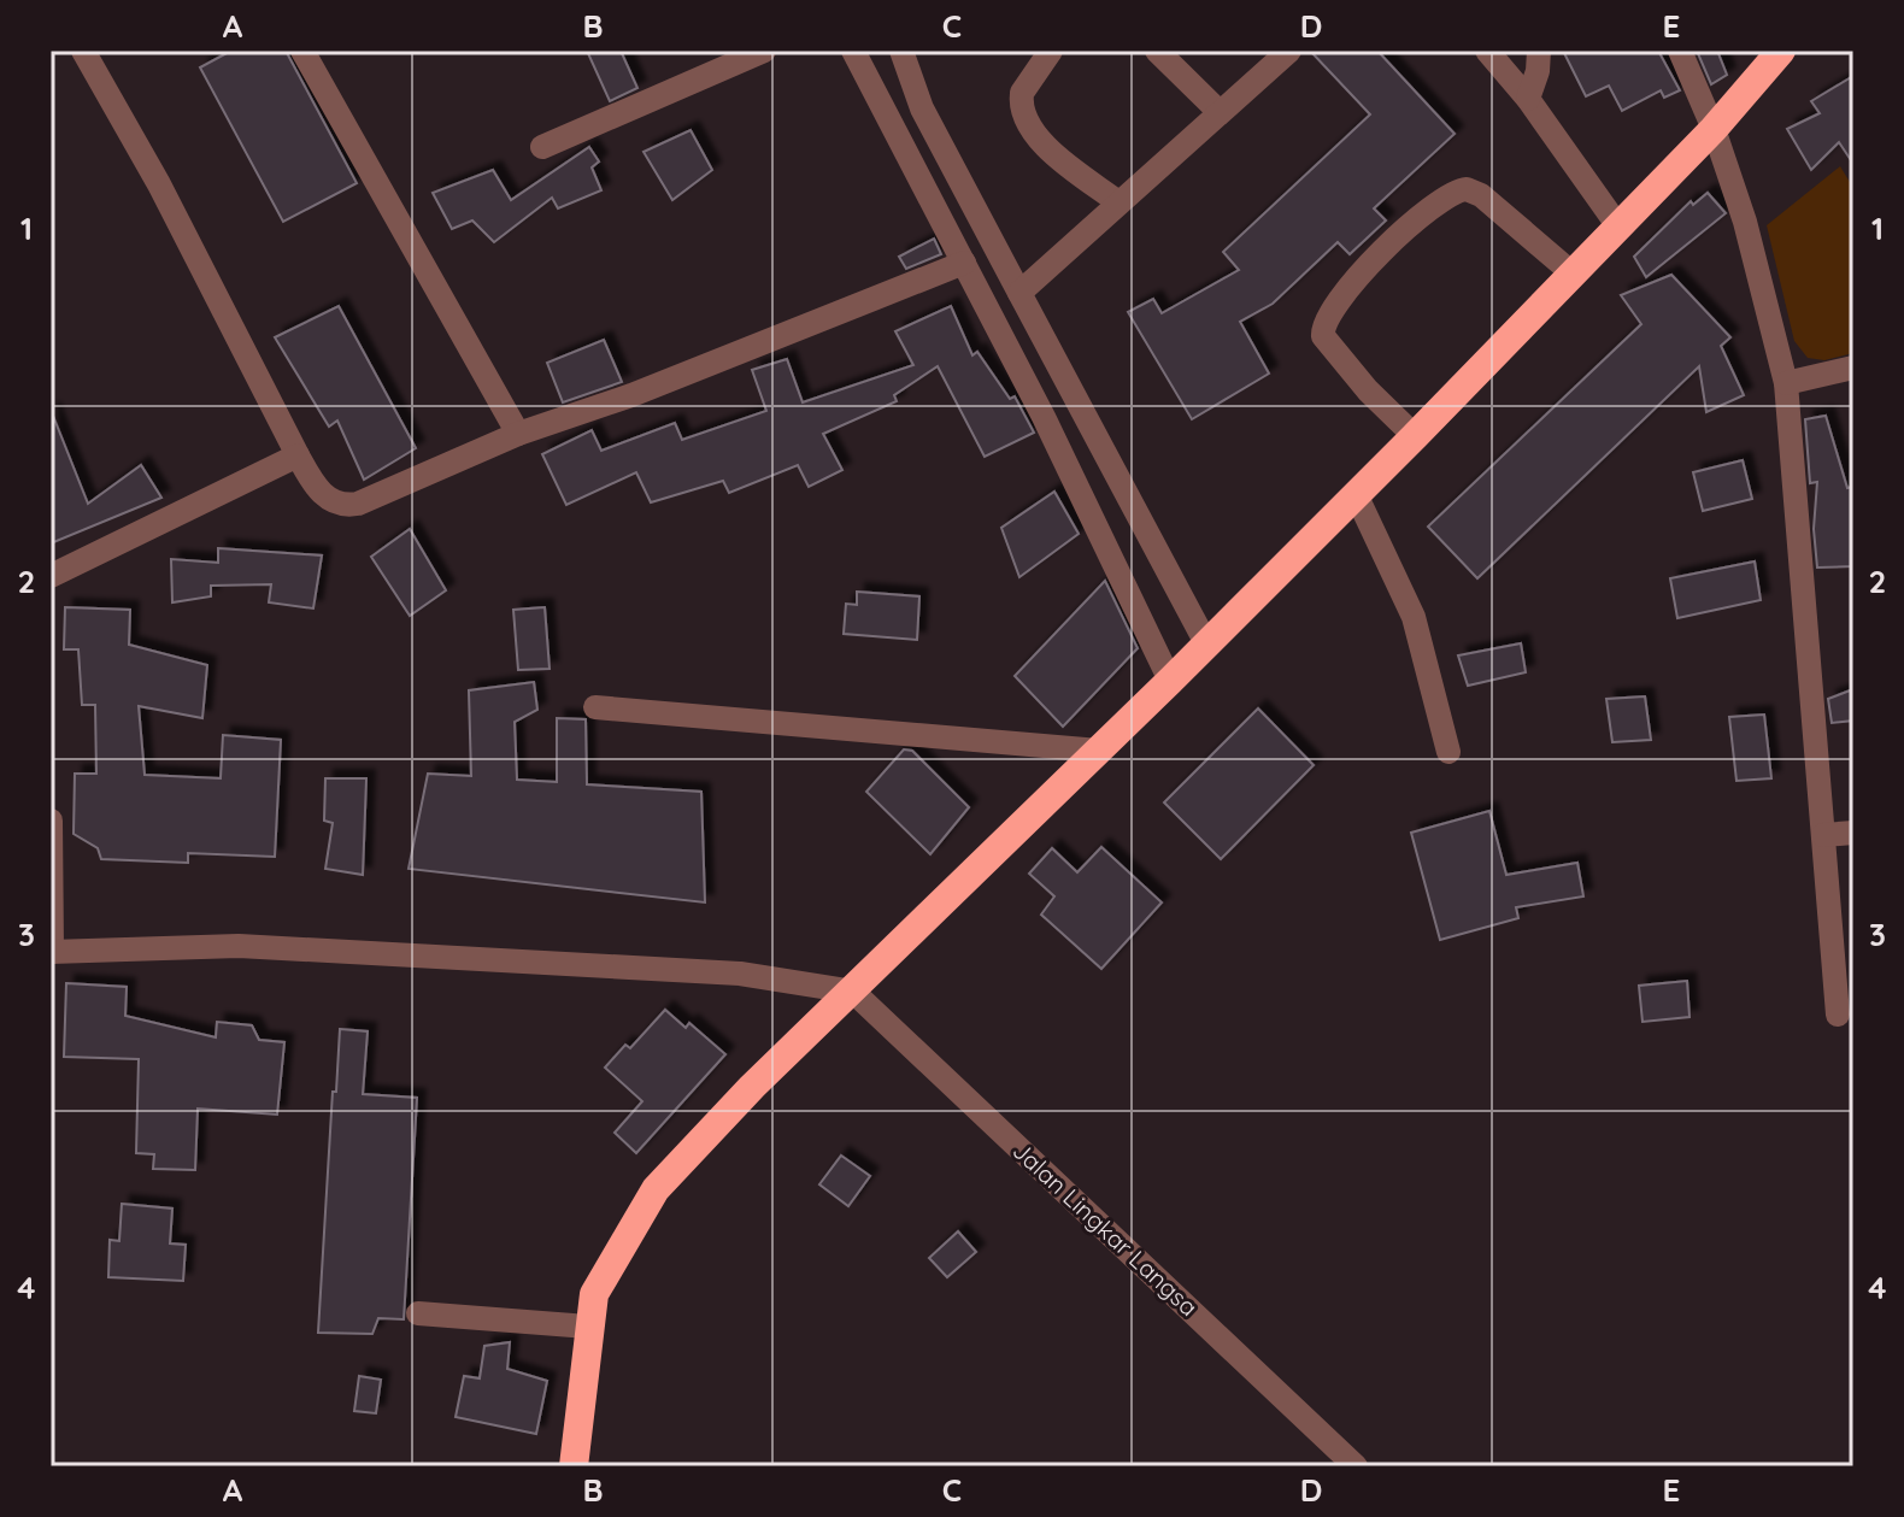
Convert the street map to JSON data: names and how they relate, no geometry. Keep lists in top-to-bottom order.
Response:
{
  "streets": {
    "street": ["Jalan Lingkar Langsa"]
  },
  "grid": {
    "columns": [
      "A",
      "B",
      "C",
      "D",
      "E"
    ],
    "rows": [
      "1",
      "2",
      "3",
      "4"
    ]
  }
}
